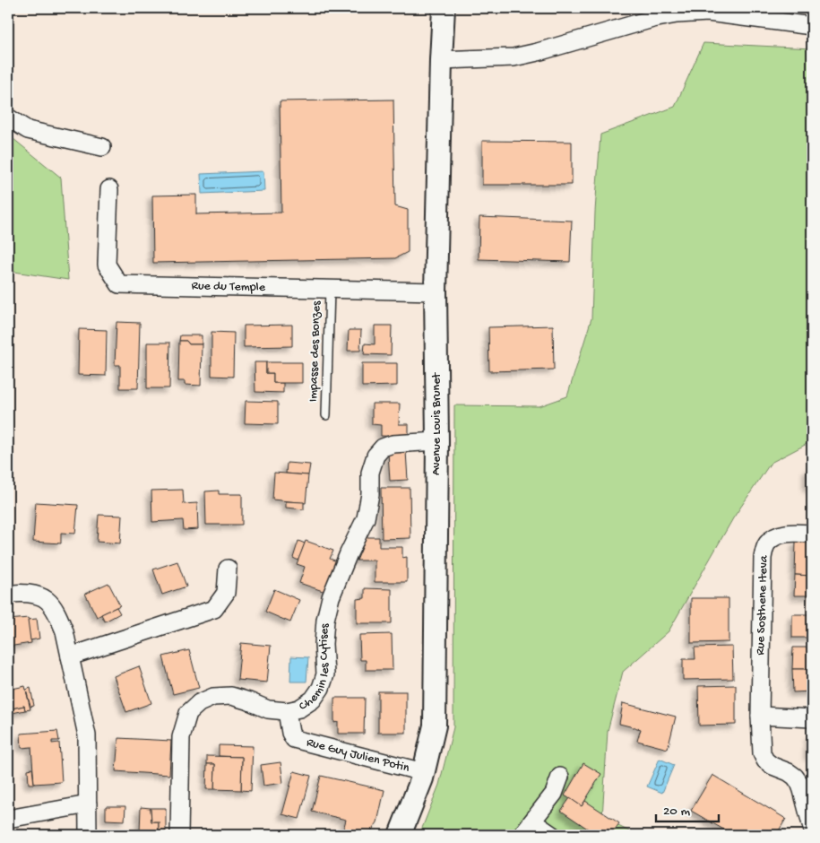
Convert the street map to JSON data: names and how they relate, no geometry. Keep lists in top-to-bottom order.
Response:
{
  "streets": {
    "street": [
      "Rue du Temple",
      "Avenue Louis Brunet",
      "Rue Sosthene Iteva",
      "Chemin les Cytises",
      "Rue Guy Julien Potin"
    ],
    "lane": ["Impasse des Bonzes"]
  },
  "crossings": [
    ["Rue du Temple", "Impasse des Bonzes"],
    ["Rue du Temple", "Avenue Louis Brunet"],
    ["Avenue Louis Brunet", "Chemin les Cytises"],
    ["Avenue Louis Brunet", "Rue Guy Julien Potin"],
    ["Chemin les Cytises", "Rue Guy Julien Potin"]
  ],
  "scale_bar": "20 m"
}
